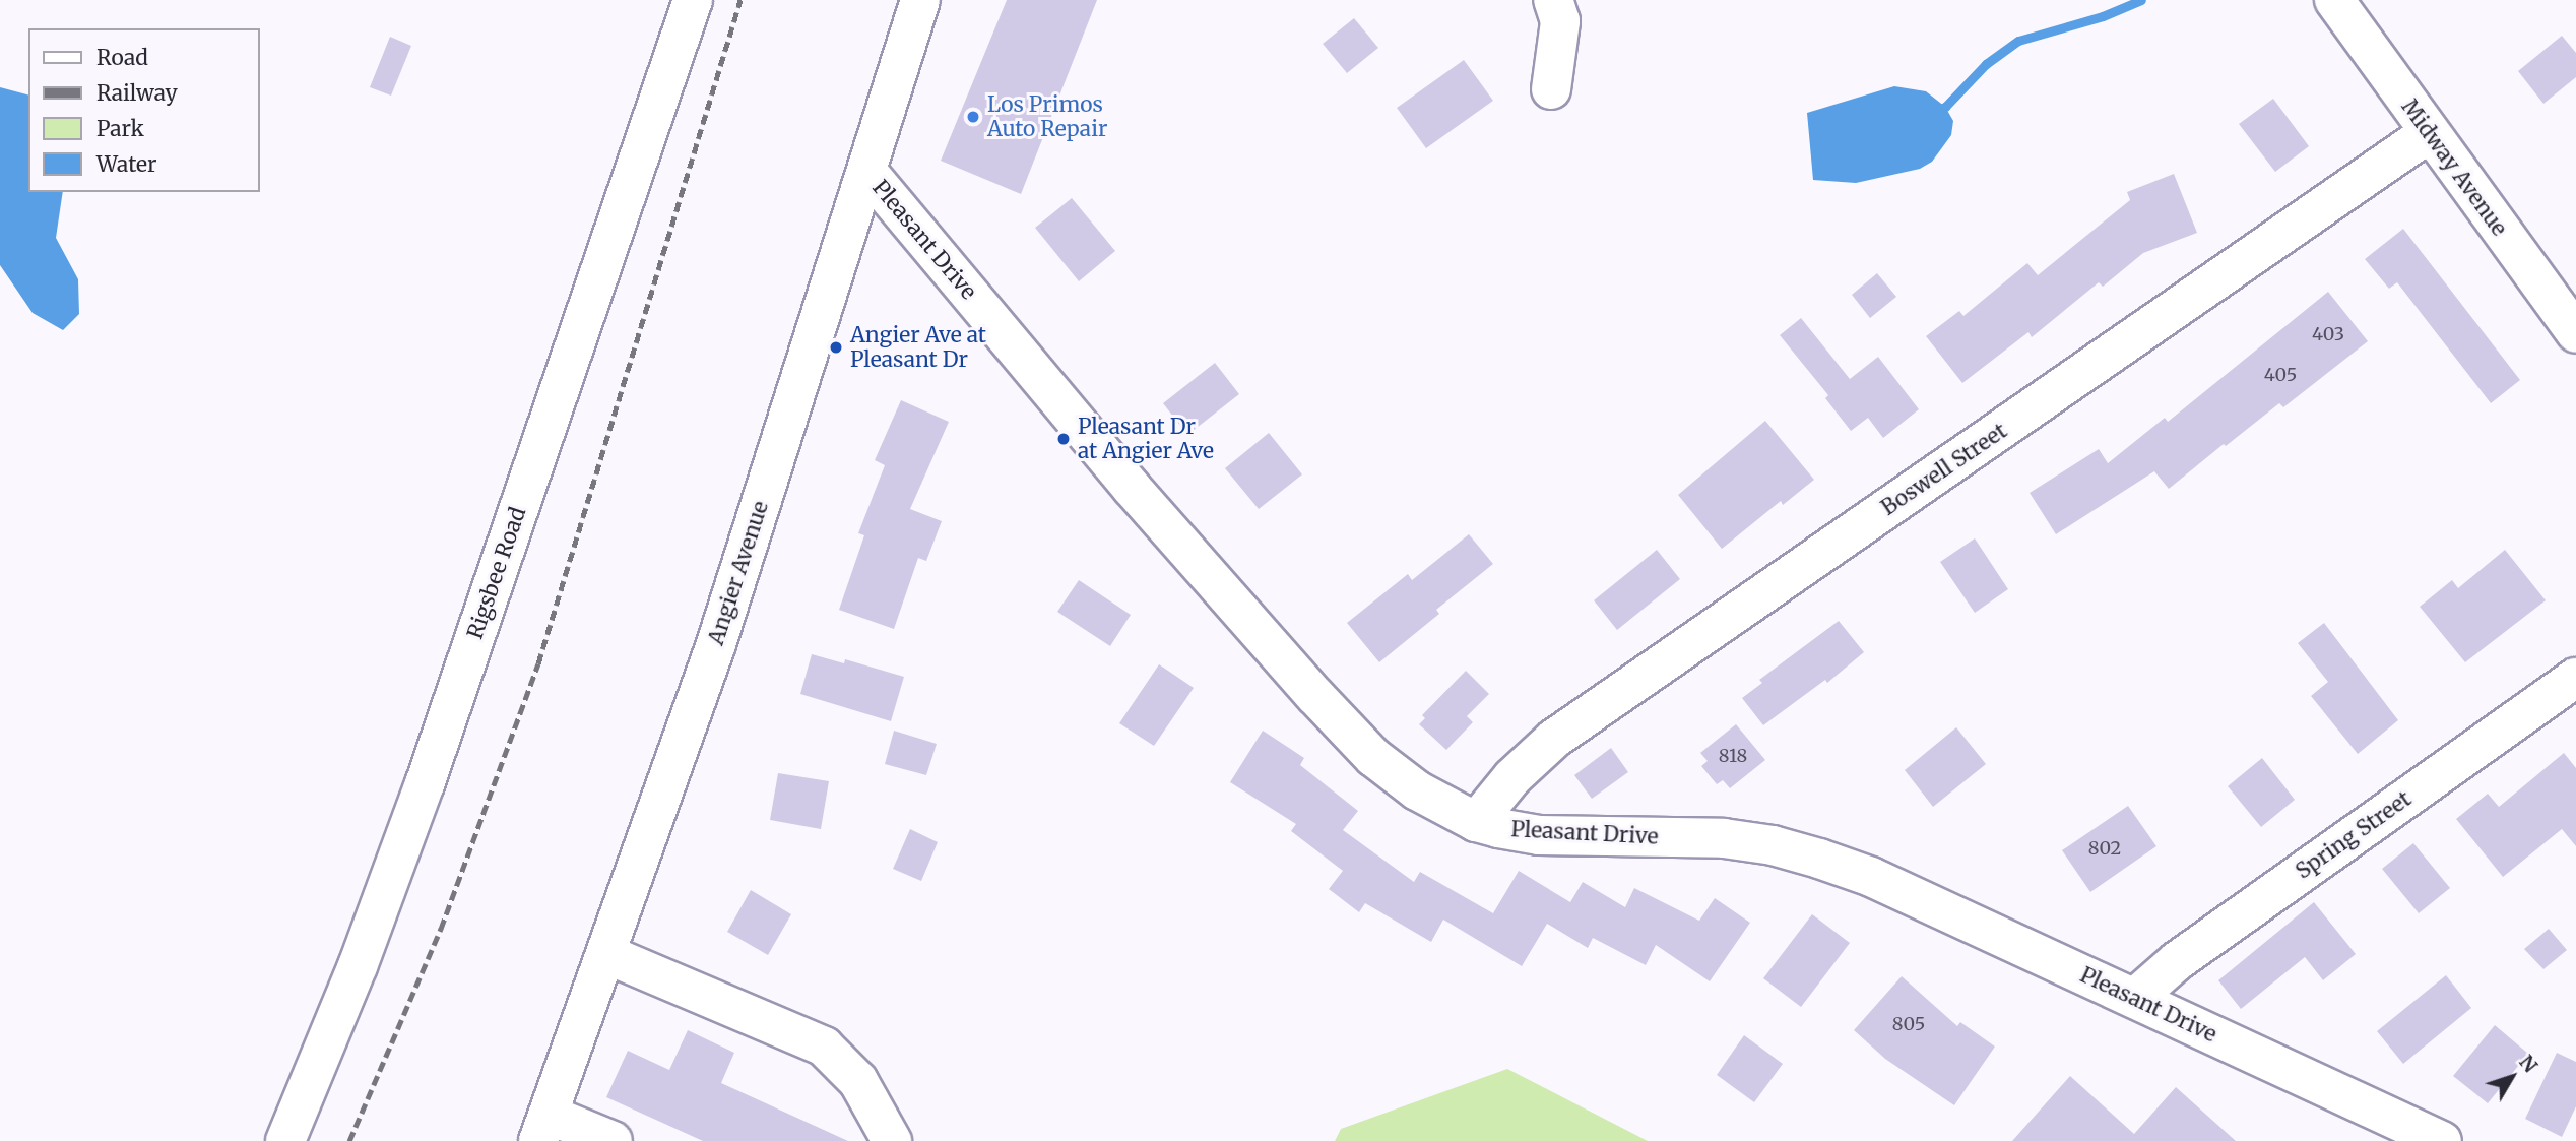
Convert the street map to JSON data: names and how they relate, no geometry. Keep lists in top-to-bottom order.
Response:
{
  "streets": {
    "street": [
      "Midway Avenue",
      "Pleasant Drive",
      "Boswell Street",
      "Rigsbee Road",
      "Angier Avenue",
      "Spring Street"
    ]
  },
  "crossings": [
    ["Midway Avenue", "Boswell Street"],
    ["Pleasant Drive", "Boswell Street"],
    ["Pleasant Drive", "Angier Avenue"],
    ["Pleasant Drive", "Spring Street"]
  ],
  "places": ["Los Primos Auto Repair", "Angier Ave at Pleasant Dr", "Pleasant Dr at Angier Ave"],
  "house_numbers": [
    "403",
    "405",
    "818",
    "802",
    "805"
  ],
  "legend": [
    "Road",
    "Railway",
    "Park",
    "Water"
  ],
  "north": "top right"
}
